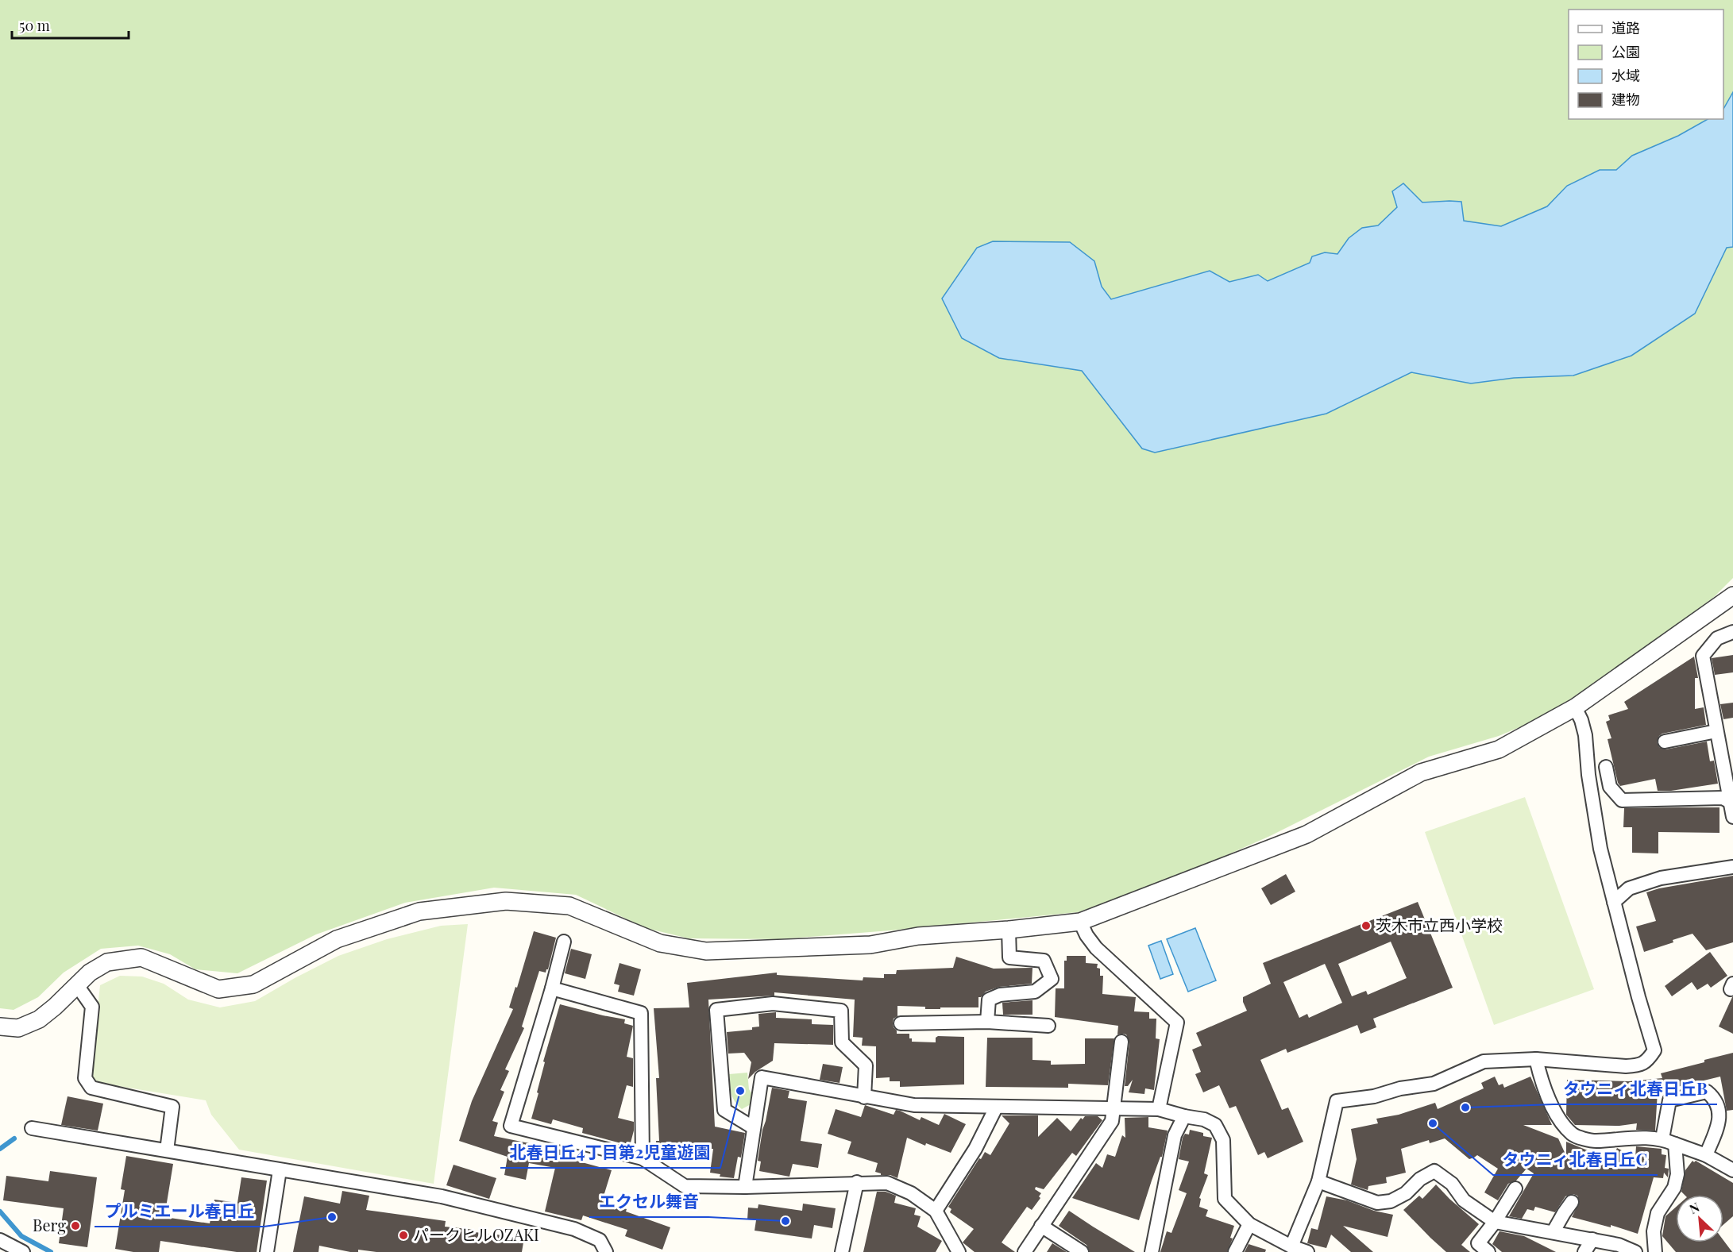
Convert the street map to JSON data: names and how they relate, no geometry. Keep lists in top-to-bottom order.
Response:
{
  "places": [
    "茨木市立西小学校",
    "北春日丘4丁目第2児童遊園",
    "タウニィ北春日丘B",
    "タウニィ北春日丘C",
    "プルミエール春日丘",
    "エクセル舞音",
    "Berg",
    "パークヒルOZAKI"
  ],
  "legend": [
    "道路",
    "公園",
    "水域",
    "建物"
  ],
  "scale_bar": "50 m",
  "north": "top left"
}
